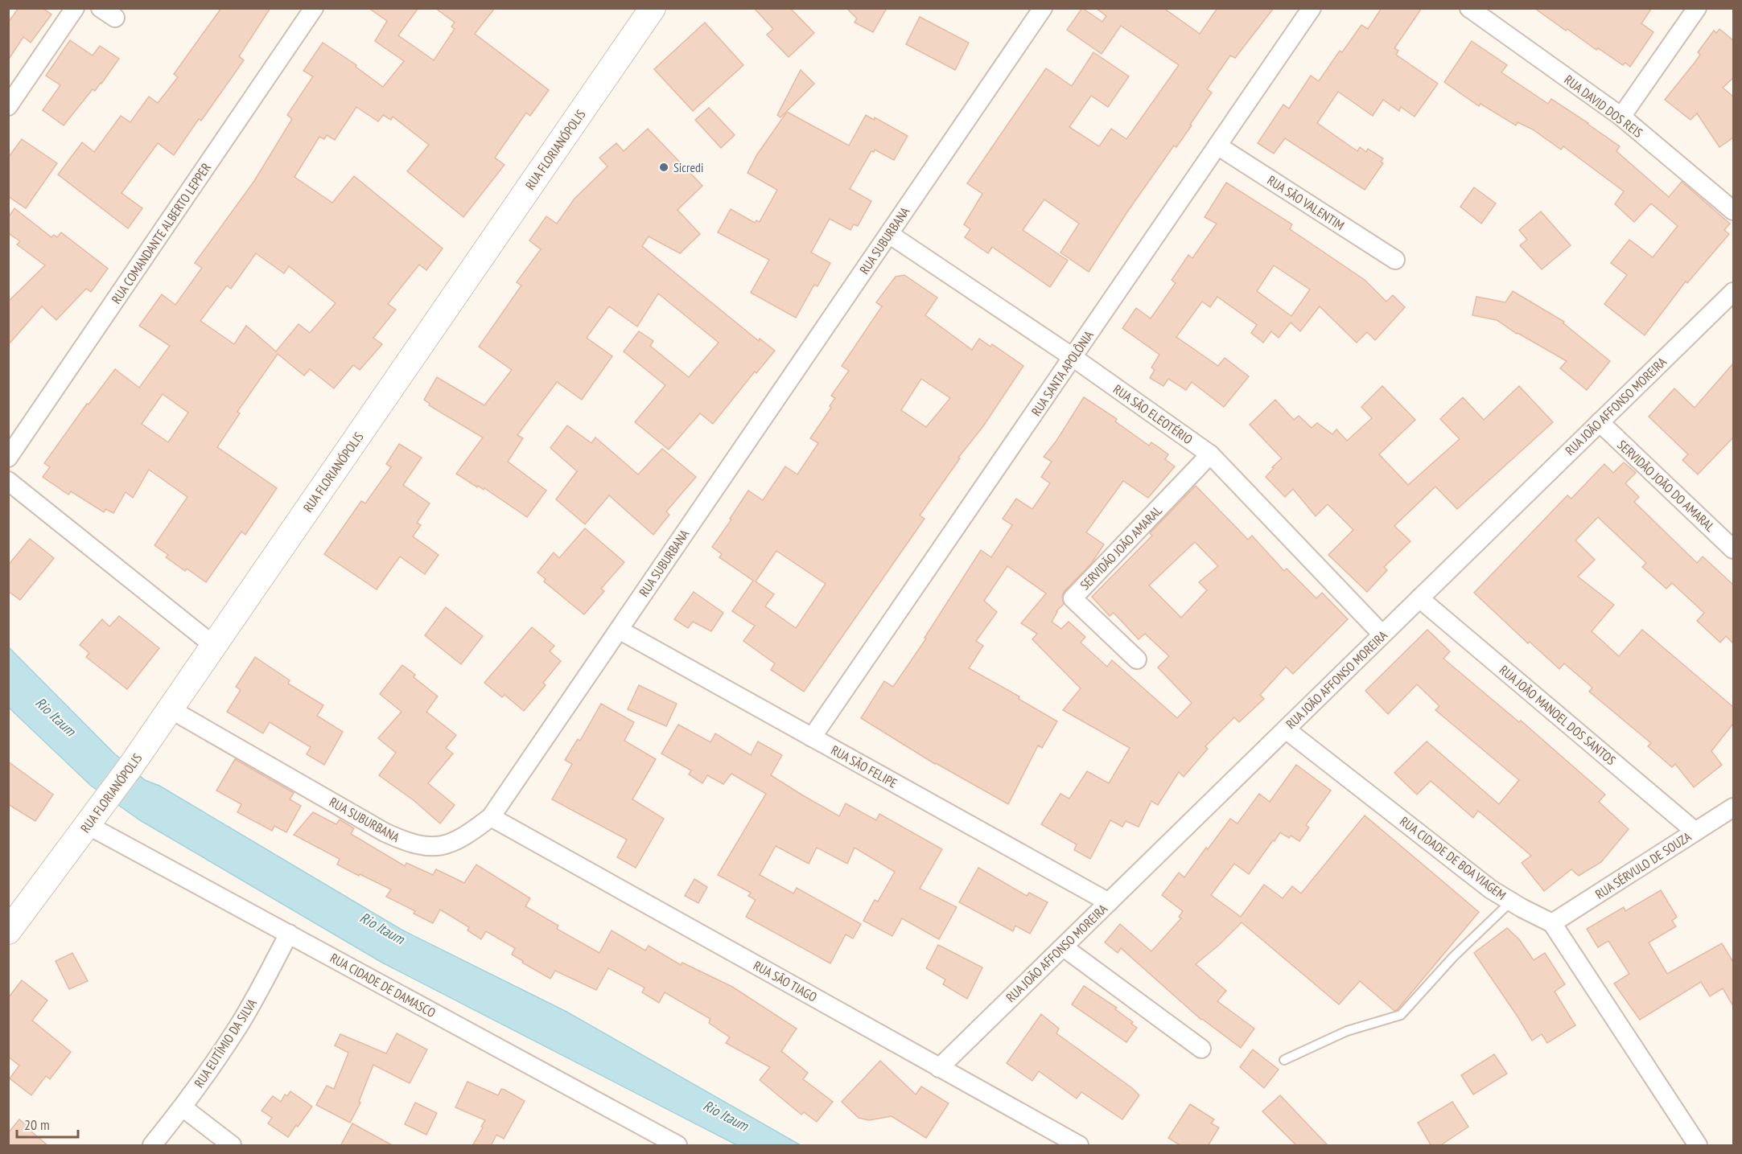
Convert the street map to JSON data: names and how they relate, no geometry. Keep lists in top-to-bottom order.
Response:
{
  "streets": {
    "main road": ["RUA FLORIANÓPOLIS"],
    "street": [
      "RUA DAVID DOS REIS",
      "RUA SÃO VALENTIM",
      "RUA COMANDANTE ALBERTO LEPPER",
      "RUA SUBURBANA",
      "RUA SANTA APOLÔNIA",
      "RUA JOÃO AFFONSO MOREIRA",
      "RUA SÃO ELEOTÉRIO",
      "SERVIDÃO JOÃO DO AMARAL",
      "SERVIDÃO JOÃO AMARAL",
      "RUA JOÃO MANOEL DOS SANTOS",
      "RUA SÃO FELIPE",
      "RUA CIDADE DE BOA VIAGEM",
      "RUA SÉRVULO DE SOUZA",
      "RUA SÃO TIAGO",
      "RUA CIDADE DE DAMASCO",
      "RUA EUTÍMIO DA SILVA"
    ]
  },
  "crossings": [
    ["RUA FLORIANÓPOLIS", "RUA SUBURBANA"],
    ["RUA FLORIANÓPOLIS", "RUA CIDADE DE DAMASCO"],
    ["RUA SÃO VALENTIM", "RUA SANTA APOLÔNIA"],
    ["RUA SUBURBANA", "RUA SÃO ELEOTÉRIO"],
    ["RUA SUBURBANA", "RUA SÃO FELIPE"],
    ["RUA SUBURBANA", "RUA SÃO TIAGO"],
    ["RUA SANTA APOLÔNIA", "RUA SÃO ELEOTÉRIO"],
    ["RUA SANTA APOLÔNIA", "RUA SÃO FELIPE"],
    ["RUA JOÃO AFFONSO MOREIRA", "RUA SÃO ELEOTÉRIO"],
    ["RUA JOÃO AFFONSO MOREIRA", "SERVIDÃO JOÃO DO AMARAL"],
    ["RUA JOÃO AFFONSO MOREIRA", "RUA JOÃO MANOEL DOS SANTOS"],
    ["RUA JOÃO AFFONSO MOREIRA", "RUA SÃO FELIPE"],
    ["RUA JOÃO AFFONSO MOREIRA", "RUA CIDADE DE BOA VIAGEM"],
    ["RUA JOÃO AFFONSO MOREIRA", "RUA SÃO TIAGO"],
    ["RUA SÃO ELEOTÉRIO", "SERVIDÃO JOÃO AMARAL"],
    ["RUA JOÃO MANOEL DOS SANTOS", "RUA SÉRVULO DE SOUZA"],
    ["RUA CIDADE DE BOA VIAGEM", "RUA SÉRVULO DE SOUZA"],
    ["RUA CIDADE DE DAMASCO", "RUA EUTÍMIO DA SILVA"]
  ],
  "water": ["Rio Itaum"],
  "places": ["Sicredi"],
  "scale_bar": "20 m"
}
